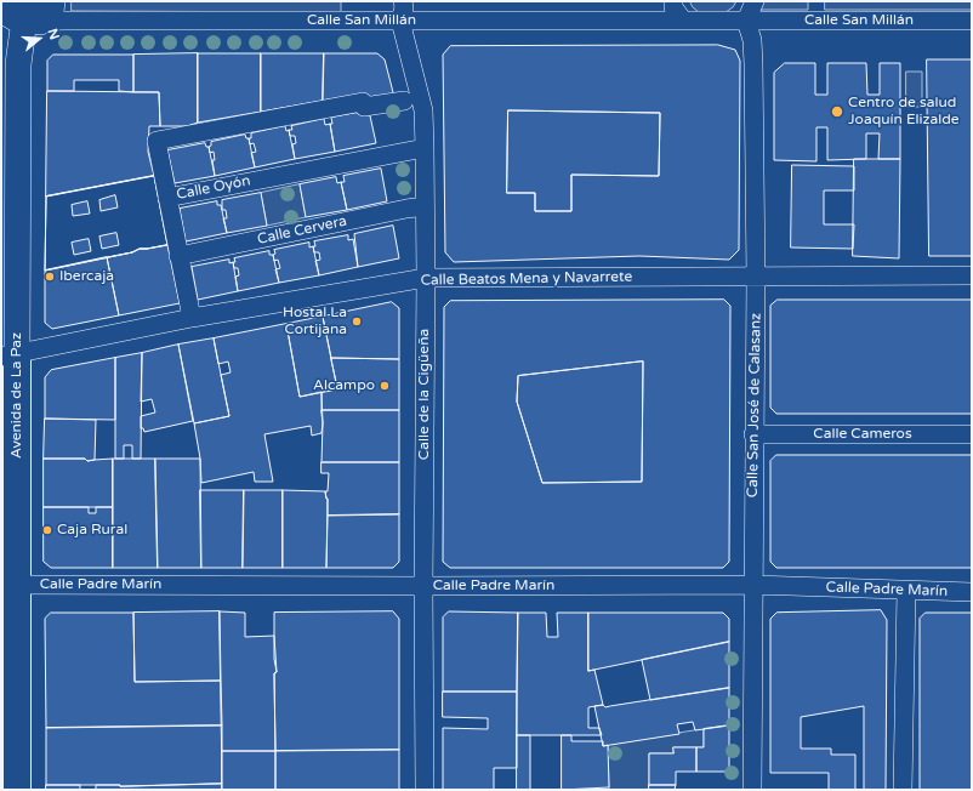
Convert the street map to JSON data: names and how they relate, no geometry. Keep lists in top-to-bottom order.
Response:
{
  "streets": {
    "main road": ["Avenida de La Paz"],
    "street": [
      "Calle San Millán",
      "Calle Oyón",
      "Calle Cervera",
      "Calle Beatos Mena y Navarrete",
      "Calle de la Cigüeña",
      "Calle San José de Calasanz",
      "Calle Cameros",
      "Calle Padre Marín"
    ]
  },
  "crossings": [
    ["Calle San Millán", "Calle de la Cigüeña"],
    ["Calle San Millán", "Avenida de La Paz"],
    ["Calle San Millán", "Calle San José de Calasanz"],
    ["Calle Oyón", "Calle de la Cigüeña"],
    ["Calle Cervera", "Calle de la Cigüeña"],
    ["Calle Beatos Mena y Navarrete", "Calle de la Cigüeña"],
    ["Calle Beatos Mena y Navarrete", "Avenida de La Paz"],
    ["Calle Beatos Mena y Navarrete", "Calle San José de Calasanz"],
    ["Calle de la Cigüeña", "Calle Padre Marín"],
    ["Avenida de La Paz", "Calle Padre Marín"],
    ["Calle San José de Calasanz", "Calle Cameros"],
    ["Calle San José de Calasanz", "Calle Padre Marín"]
  ],
  "places": [
    "Centro de salud Joaquín Elizalde",
    "Ibercaja",
    "Hostal La Cortijana",
    "Alcampo",
    "Caja Rural"
  ],
  "north": "right"
}
